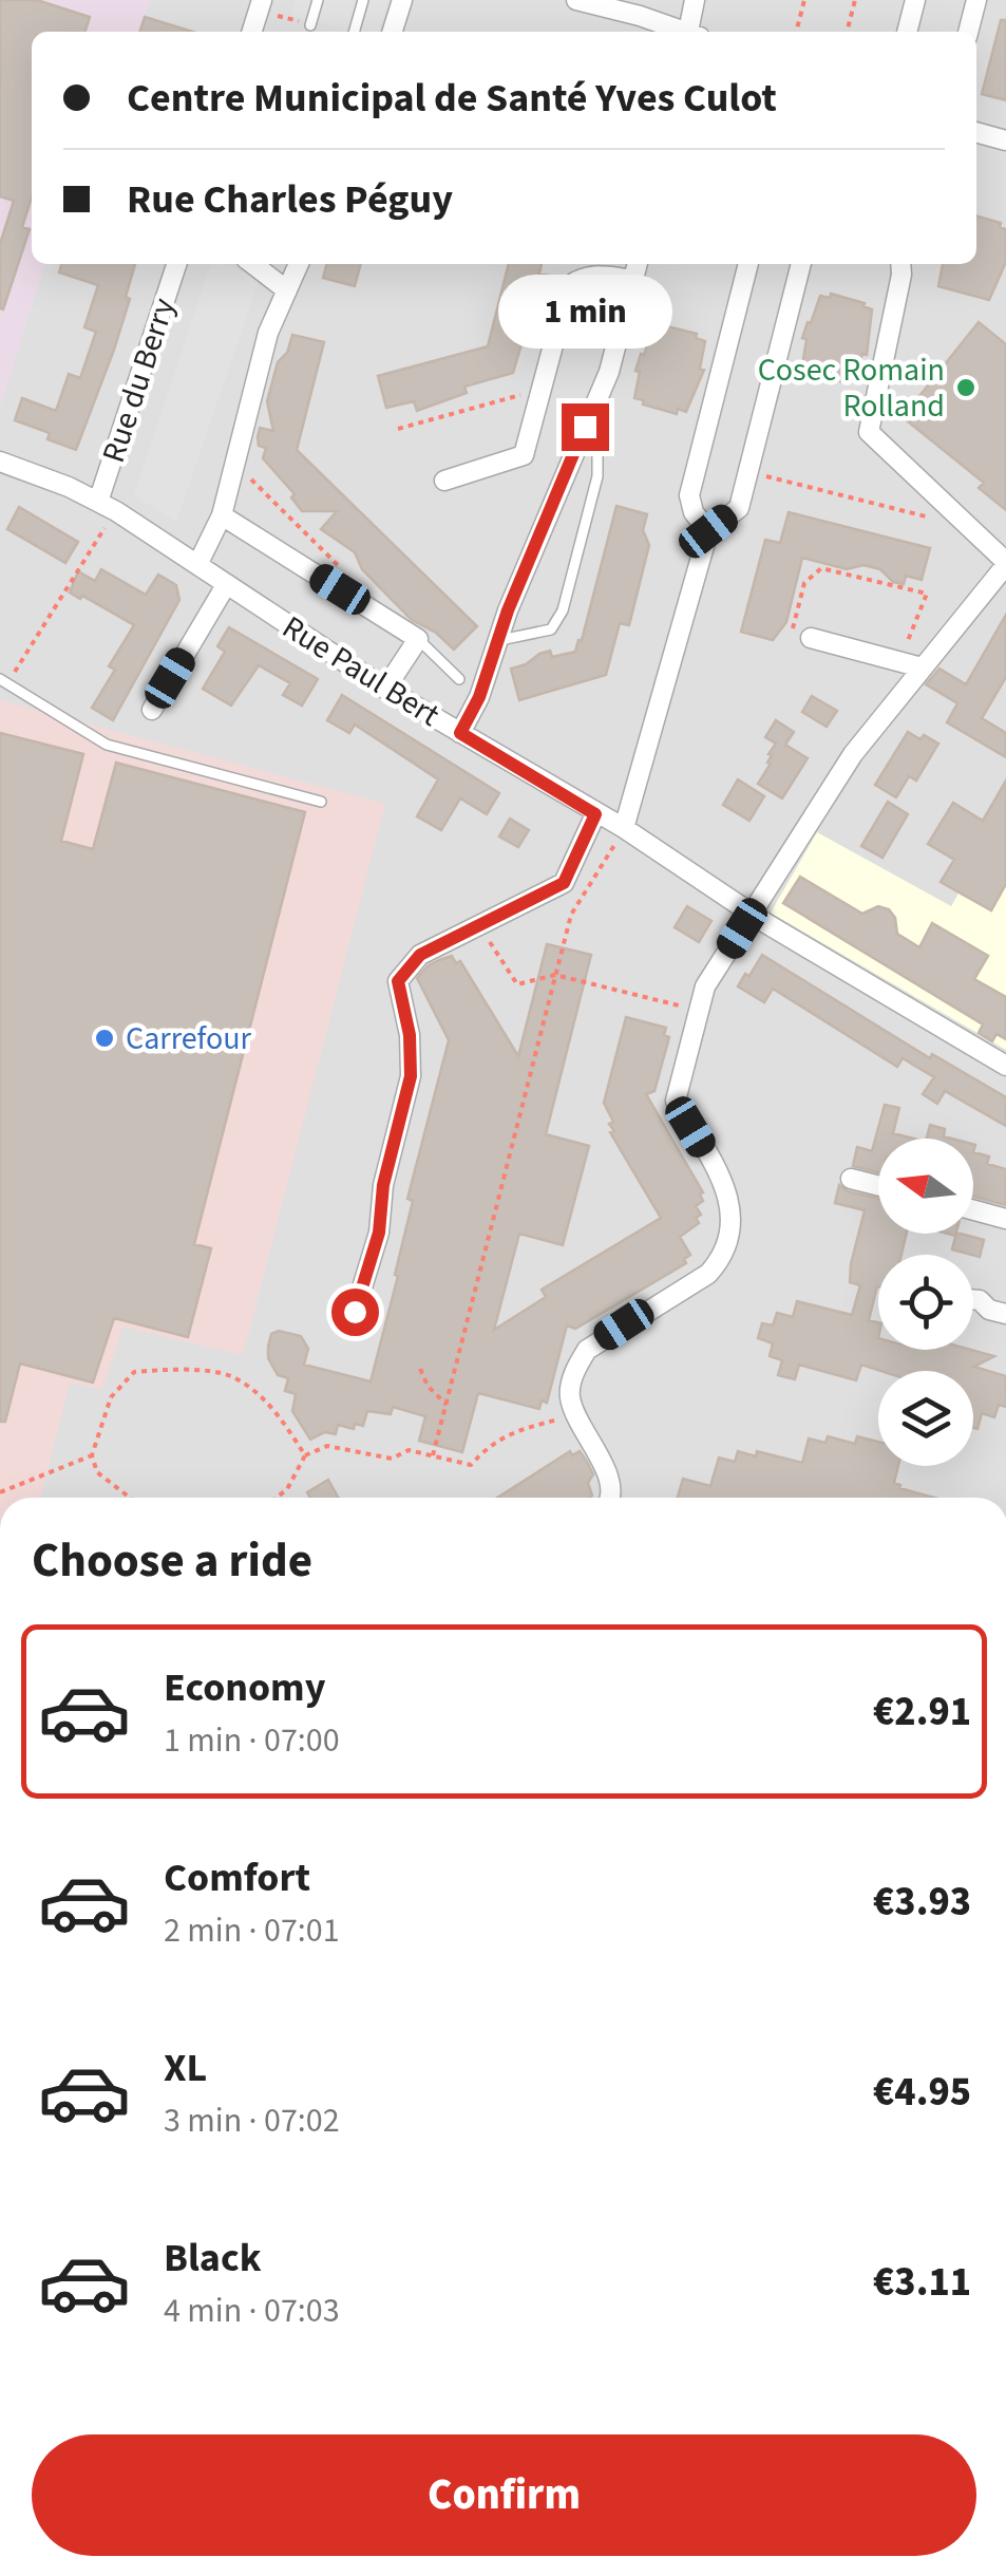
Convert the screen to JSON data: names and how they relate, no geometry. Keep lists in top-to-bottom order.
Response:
{
  "streets": {
    "street": ["Rue du Berry", "Rue Paul Bert"]
  },
  "crossings": [
    ["Rue du Berry", "Rue Paul Bert"]
  ],
  "places": ["Cosec Romain Rolland", "Carrefour"],
  "north": "left",
  "page": {
    "banner": ["Centre Municipal de Santé Yves Culot", "Rue Charles Péguy"],
    "bubble": "1 min",
    "heading": "Choose a ride",
    "list": [
      {
        "name": "Economy",
        "note": "1 min · 07:00",
        "value": "€2.91"
      },
      {
        "name": "Comfort",
        "note": "2 min · 07:01",
        "value": "€3.93"
      },
      {
        "name": "XL",
        "note": "3 min · 07:02",
        "value": "€4.95"
      },
      {
        "name": "Black",
        "note": "4 min · 07:03",
        "value": "€3.11"
      }
    ],
    "buttons": "Confirm"
  }
}
